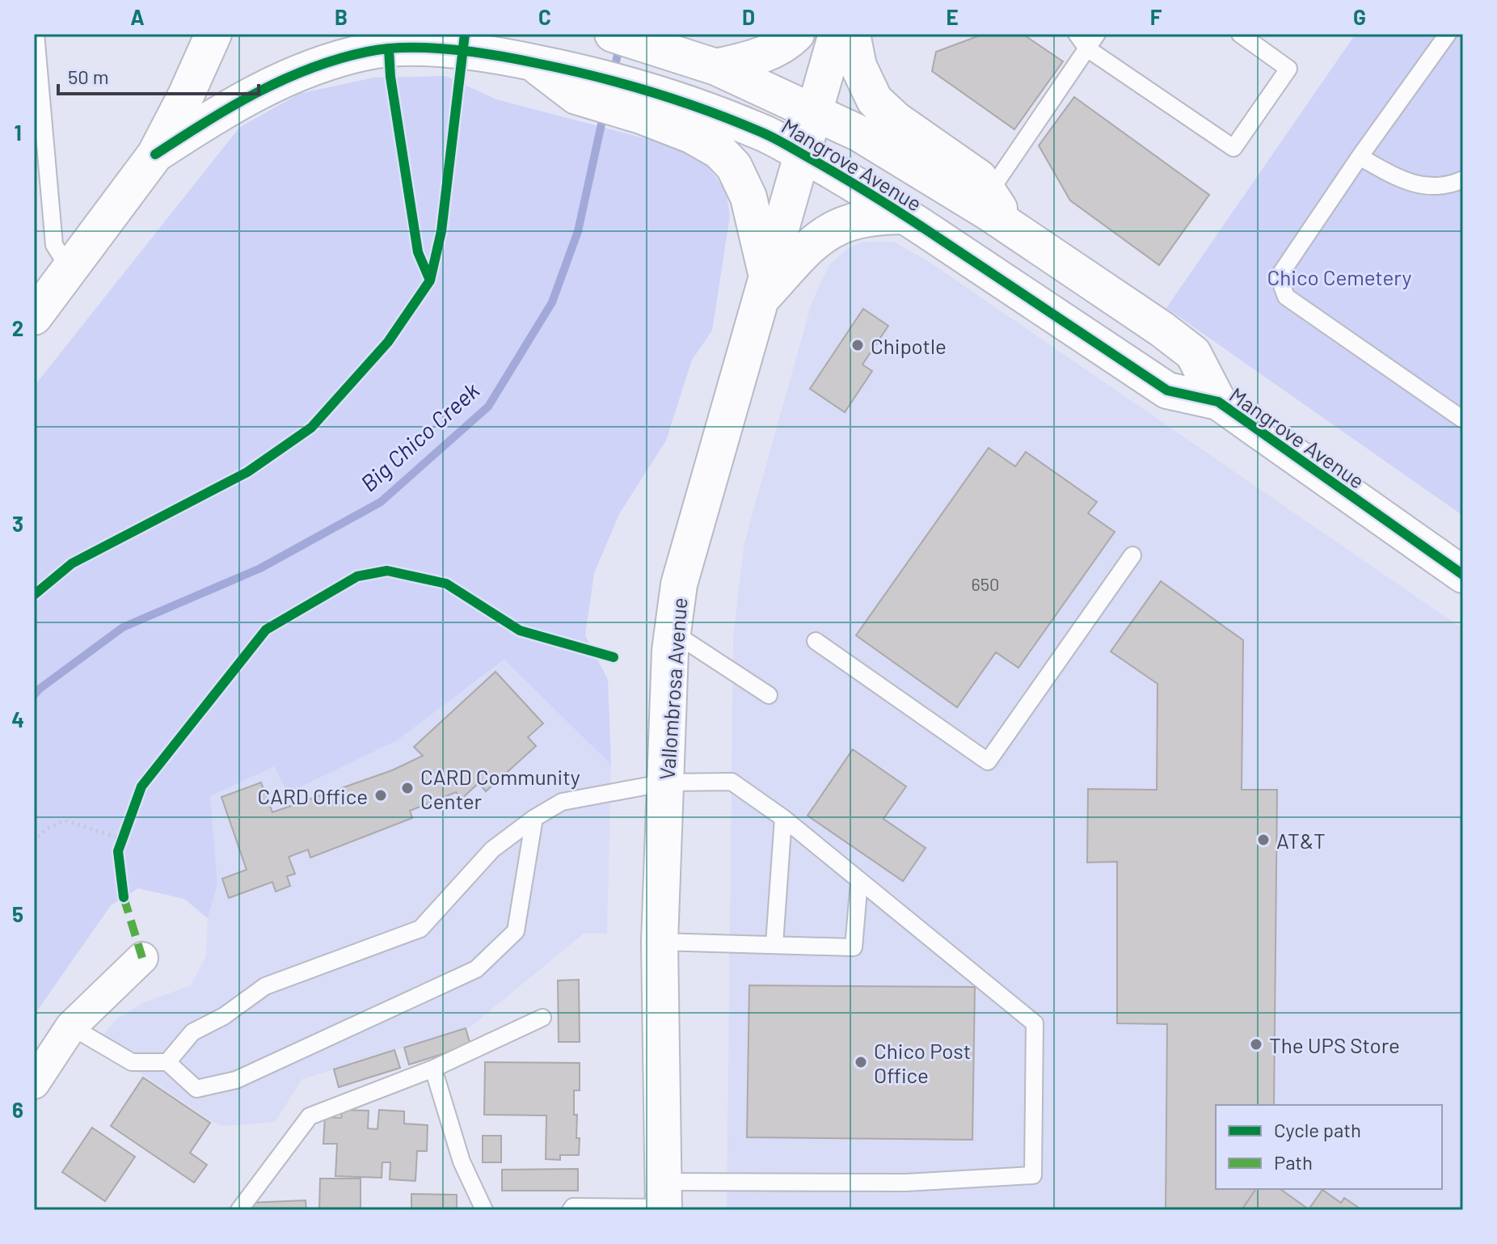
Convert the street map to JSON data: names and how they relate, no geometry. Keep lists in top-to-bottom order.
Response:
{
  "streets": {
    "street": ["Mangrove Avenue", "Vallombrosa Avenue"]
  },
  "crossings": [
    ["Mangrove Avenue", "Vallombrosa Avenue"]
  ],
  "water": ["Big Chico Creek"],
  "parks": ["Chico Cemetery"],
  "places": [
    "Chipotle",
    "CARD Community Center",
    "CARD Office",
    "AT&T",
    "The UPS Store",
    "Chico Post Office"
  ],
  "house_numbers": ["650"],
  "legend": ["Cycle path", "Path"],
  "scale_bar": "50 m",
  "grid": {
    "columns": [
      "A",
      "B",
      "C",
      "D",
      "E",
      "F",
      "G"
    ],
    "rows": [
      "1",
      "2",
      "3",
      "4",
      "5",
      "6"
    ]
  }
}
